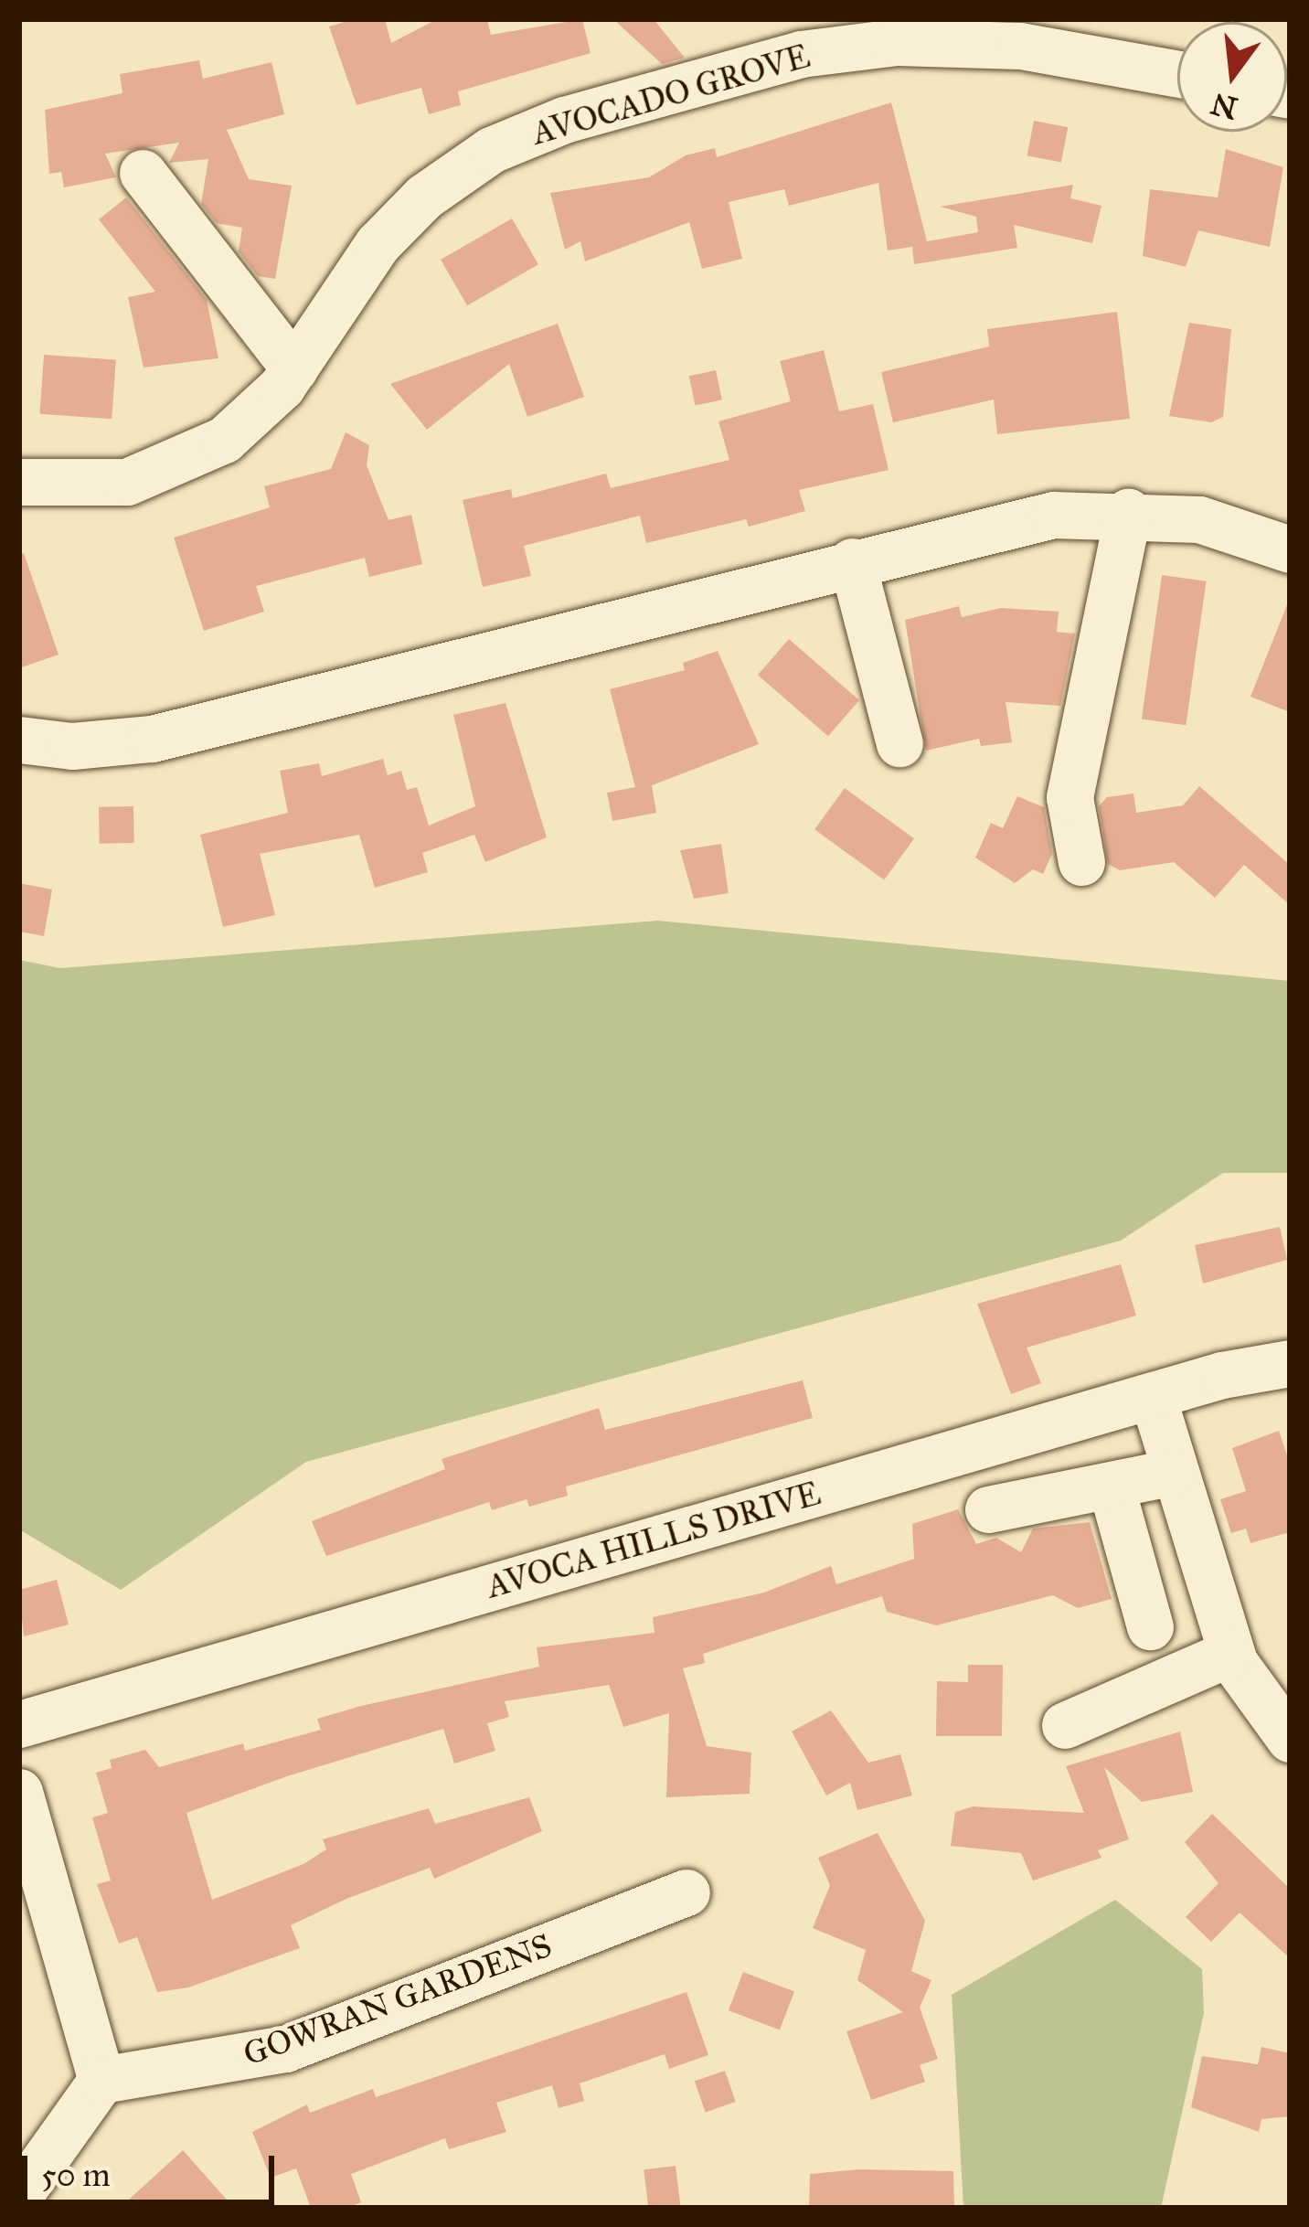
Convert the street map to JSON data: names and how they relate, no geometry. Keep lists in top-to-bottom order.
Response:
{
  "streets": {
    "street": ["AVOCADO GROVE", "AVOCA HILLS DRIVE", "GOWRAN GARDENS"]
  },
  "scale_bar": "50 m",
  "north": "bottom"
}
